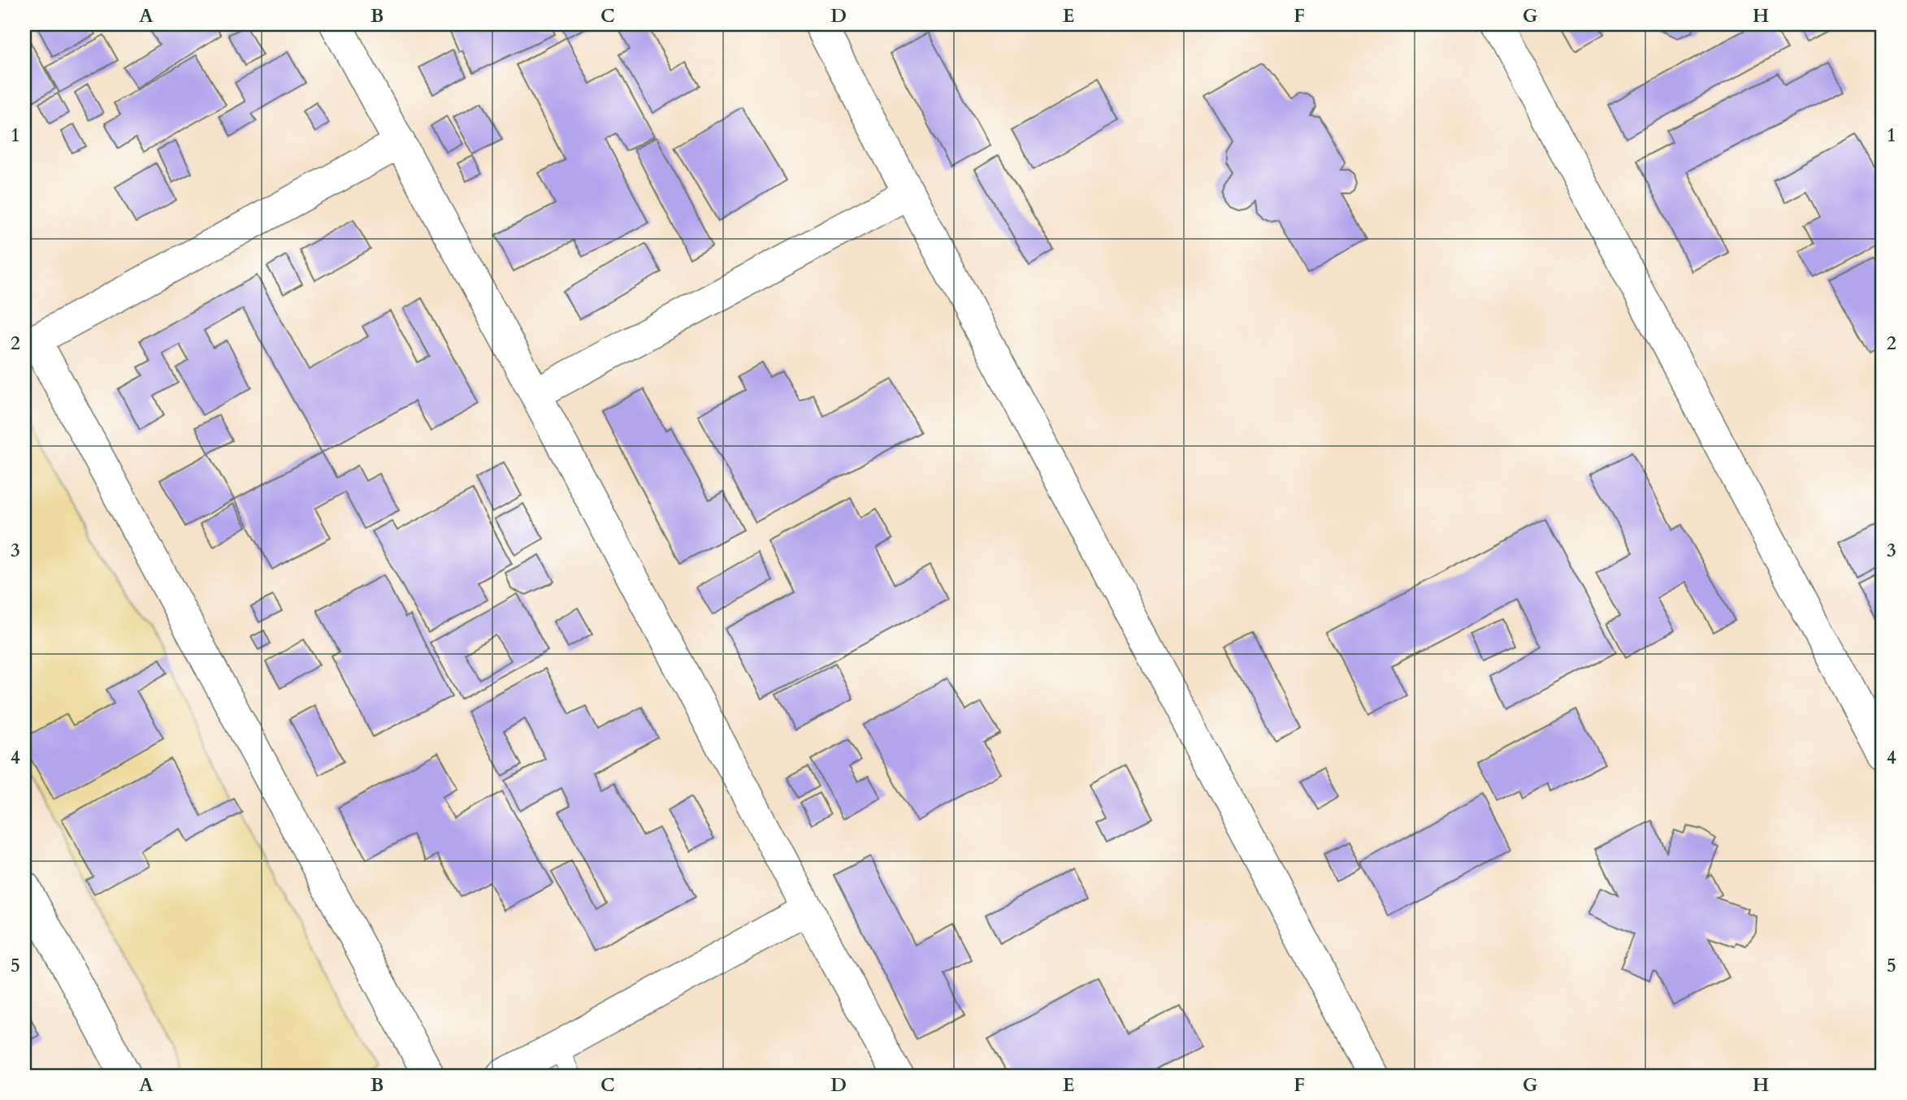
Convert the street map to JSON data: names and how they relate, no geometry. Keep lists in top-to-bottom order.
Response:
{
  "grid": {
    "columns": [
      "A",
      "B",
      "C",
      "D",
      "E",
      "F",
      "G",
      "H"
    ],
    "rows": [
      "1",
      "2",
      "3",
      "4",
      "5"
    ]
  }
}
